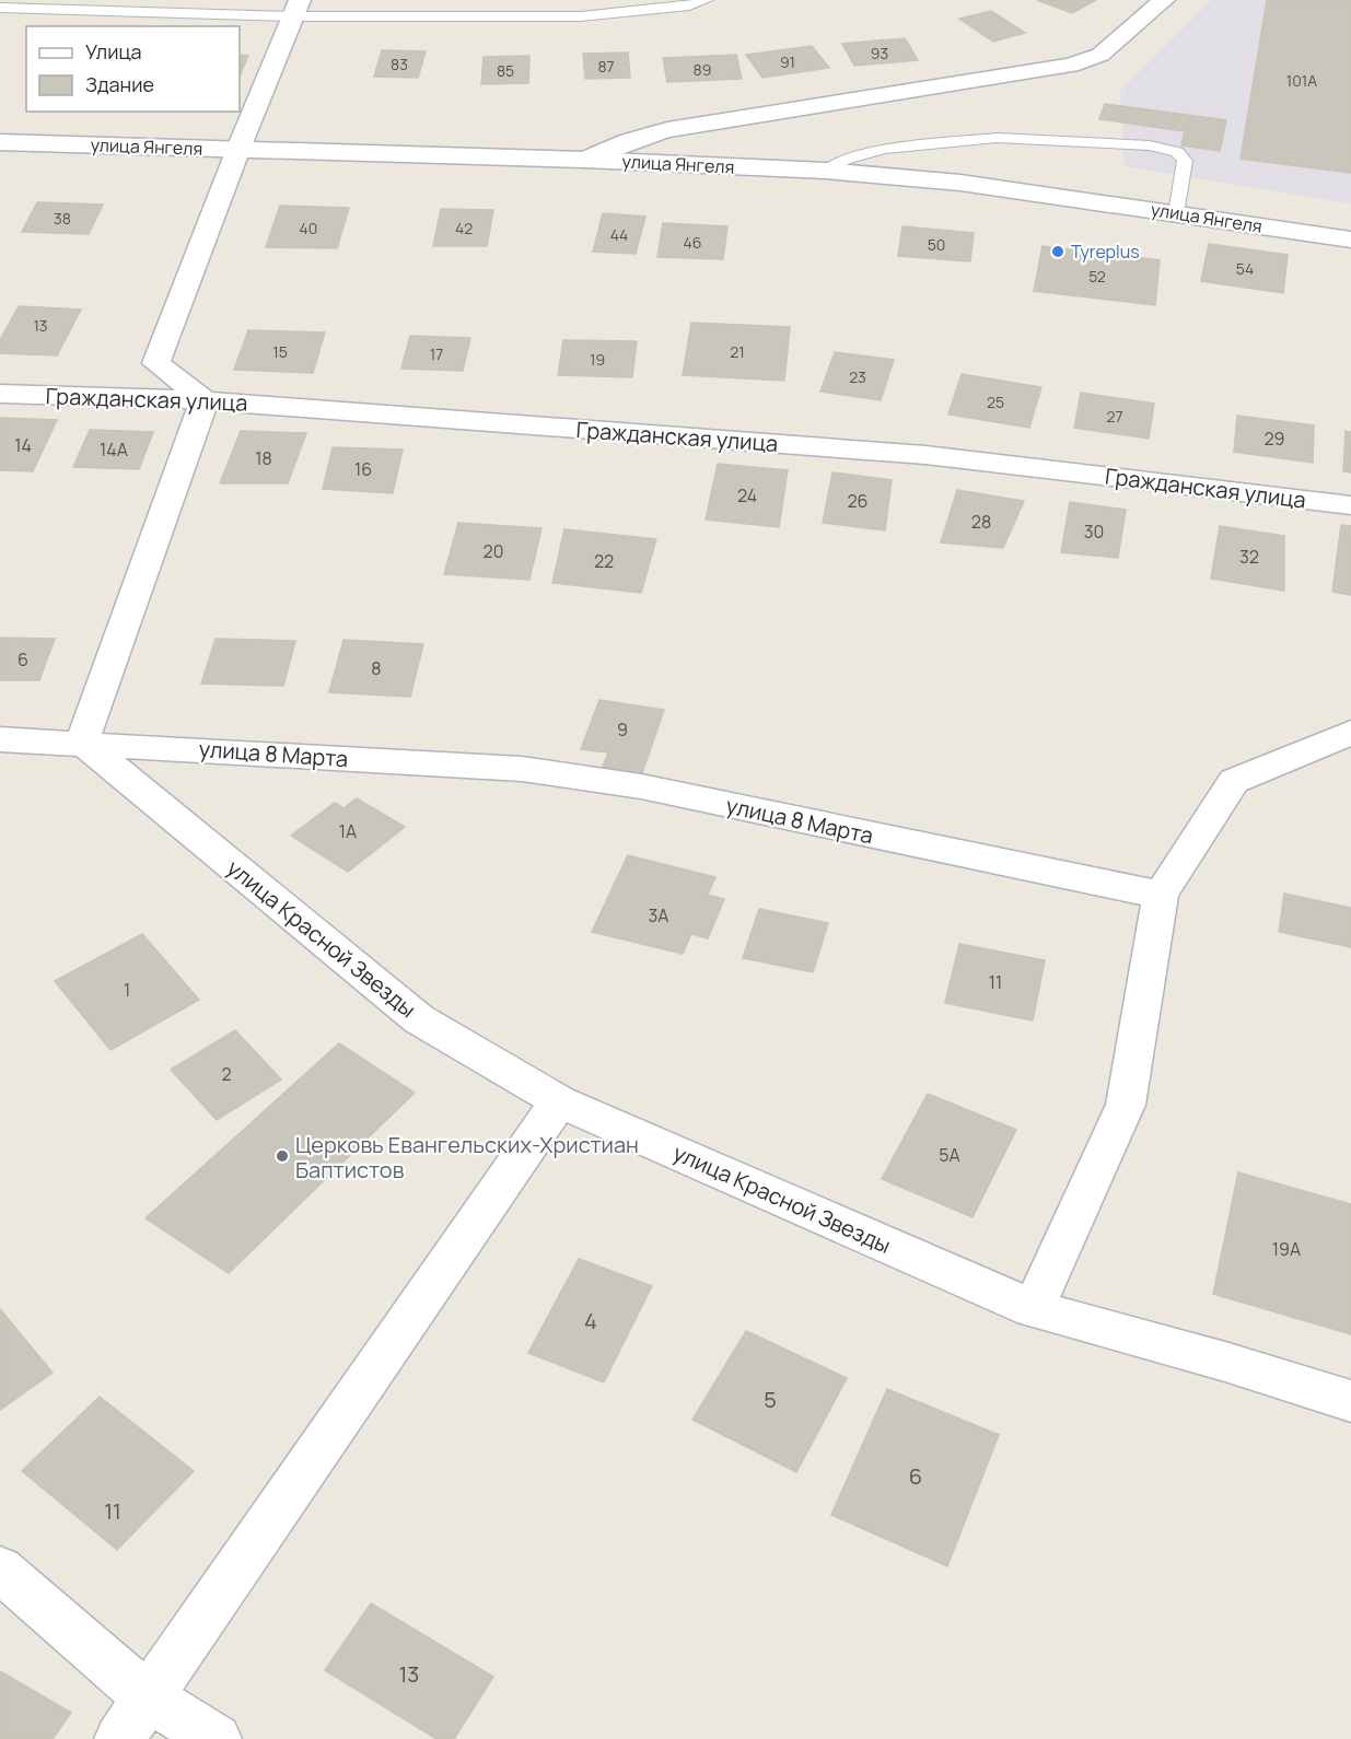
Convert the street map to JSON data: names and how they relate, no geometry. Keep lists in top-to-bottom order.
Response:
{
  "streets": {
    "street": [
      "улица Янгеля",
      "Гражданская улица",
      "улица 8 Марта",
      "улица Красной Звезды"
    ]
  },
  "crossings": [
    ["улица 8 Марта", "улица Красной Звезды"]
  ],
  "places": ["Tyreplus", "Церковь Евангельских-Христиан Баптистов"],
  "house_numbers": [
    "93",
    "91",
    "83",
    "87",
    "89",
    "85",
    "101А",
    "38",
    "40",
    "42",
    "44",
    "46",
    "50",
    "54",
    "52",
    "13",
    "15",
    "21",
    "17",
    "19",
    "23",
    "25",
    "27",
    "29",
    "14",
    "14А",
    "18",
    "16",
    "24",
    "26",
    "28",
    "30",
    "20",
    "32",
    "22",
    "6",
    "8",
    "9",
    "1А",
    "3А",
    "11",
    "1",
    "2",
    "5А",
    "19А",
    "4",
    "5",
    "6",
    "11",
    "13"
  ],
  "legend": ["Улица", "Здание"]
}
